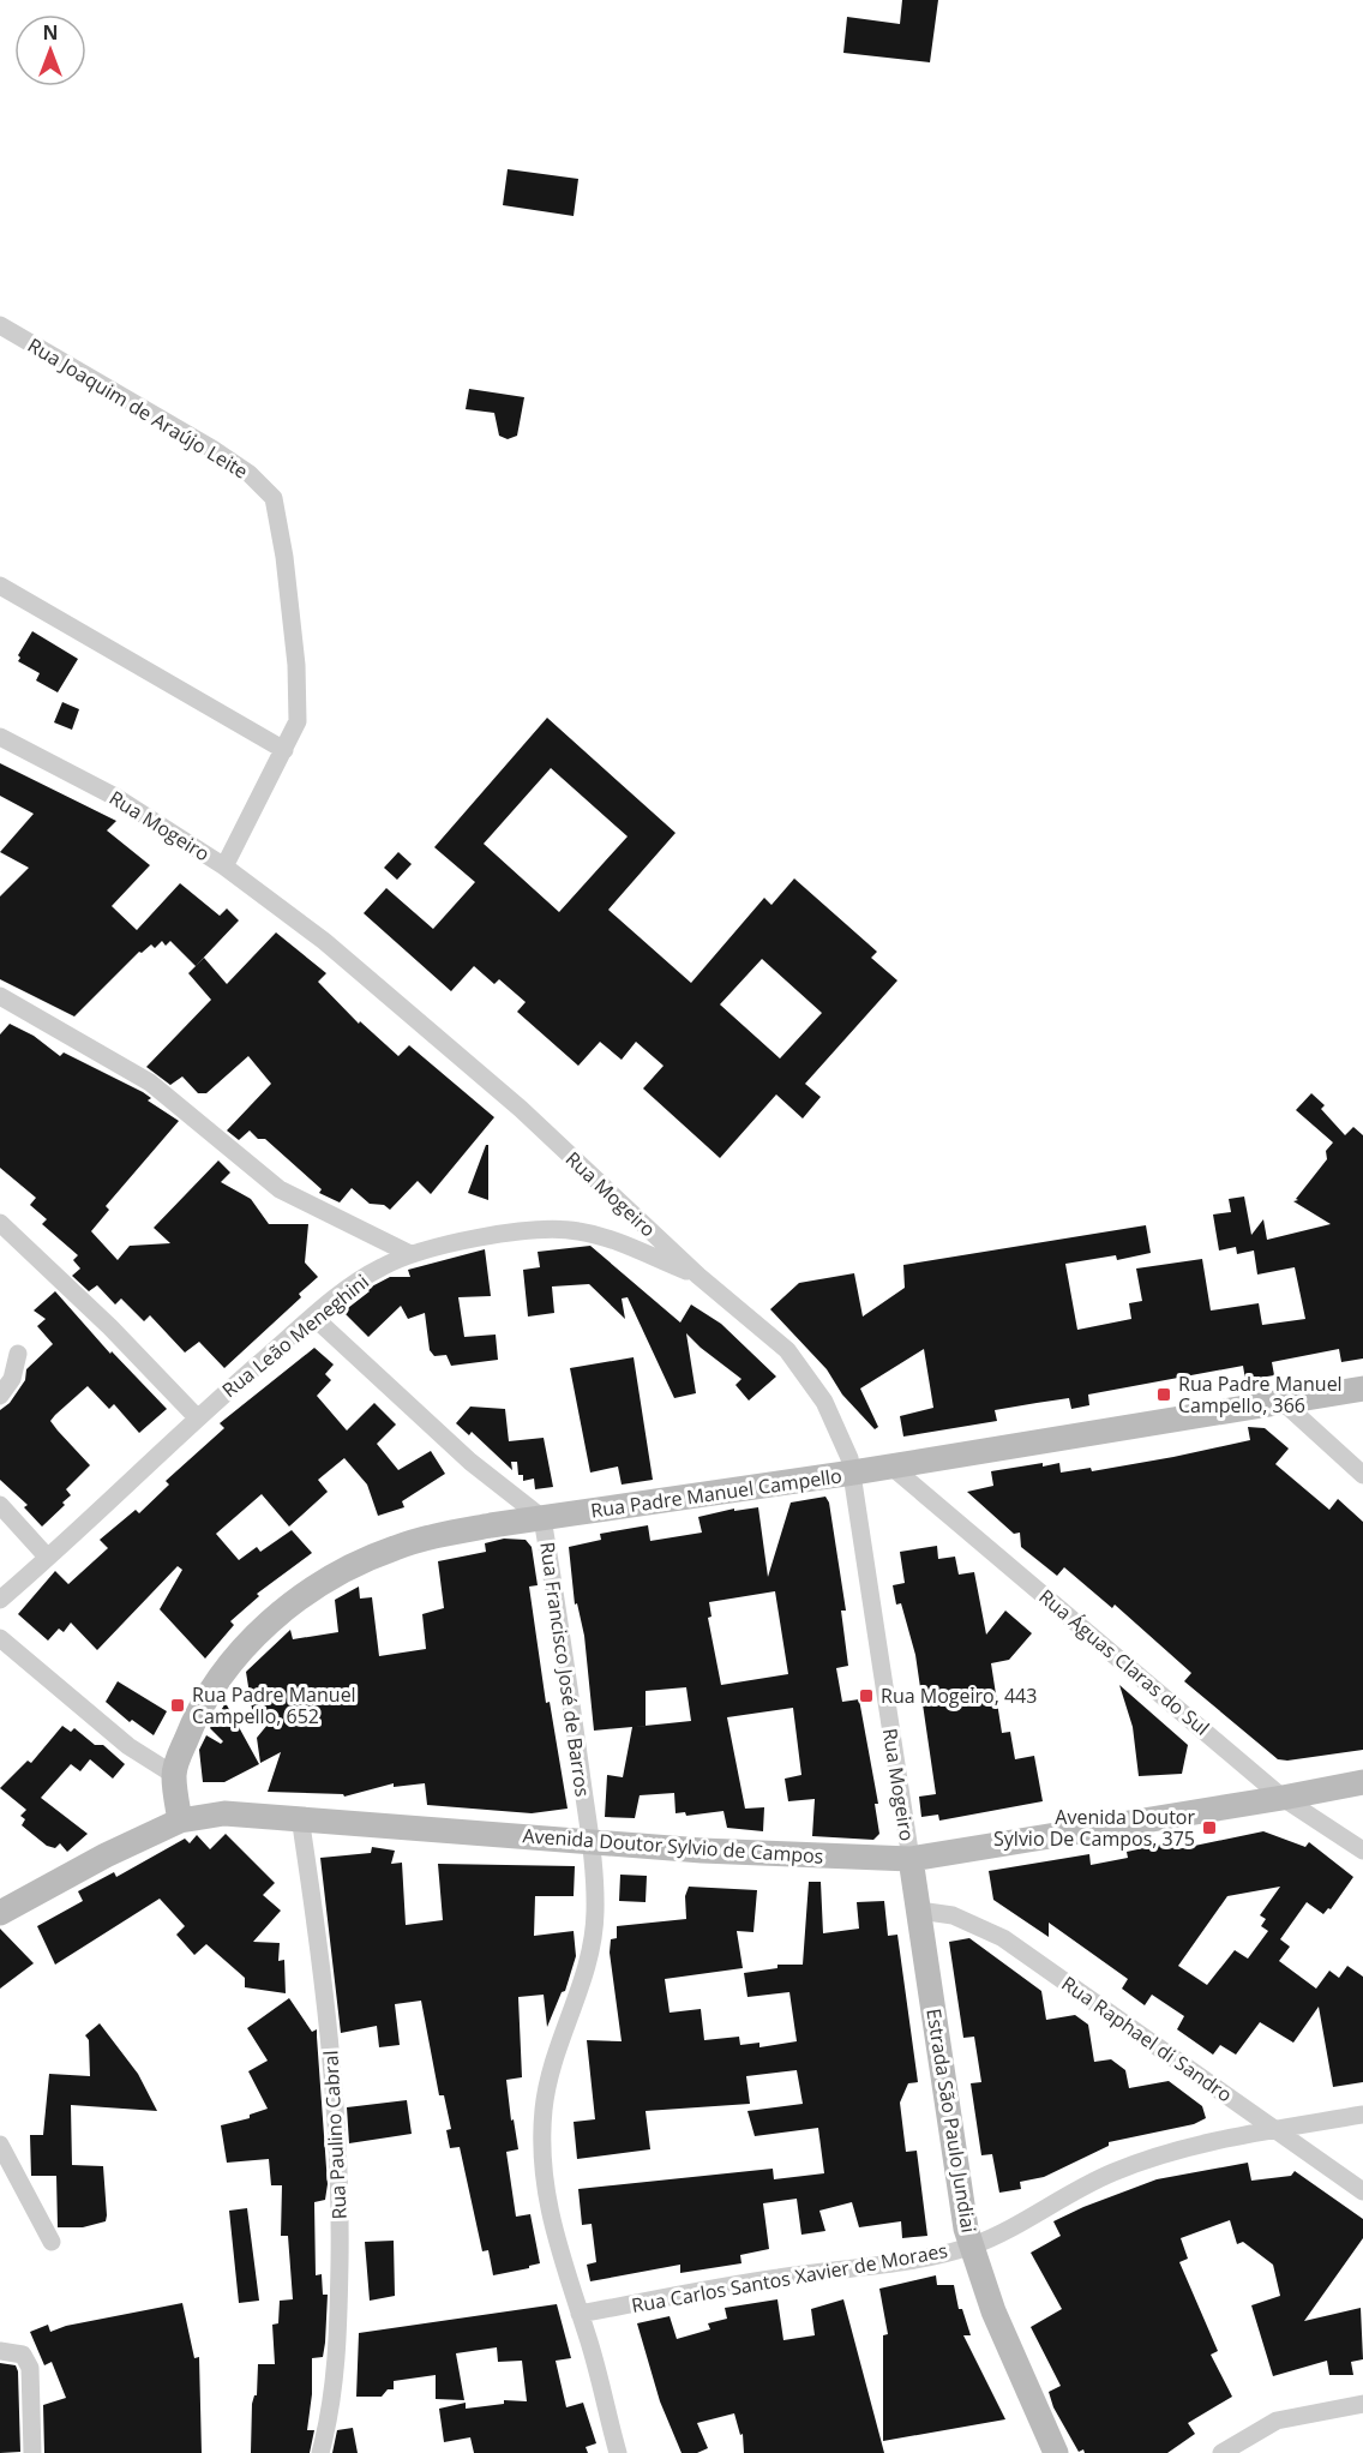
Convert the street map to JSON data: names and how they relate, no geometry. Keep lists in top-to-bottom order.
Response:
{
  "streets": {
    "main road": ["Rua Padre Manuel Campello", "Avenida Doutor Sylvio de Campos", "Estrada São Paulo Jundiai"],
    "street": [
      "Rua Joaquim de Araújo Leite",
      "Rua Mogeiro",
      "Rua Leão Meneghini",
      "Rua Águas Claras do Sul",
      "Rua Francisco José de Barros",
      "Rua Raphael di Sandro",
      "Rua Paulino Cabral",
      "Rua Carlos Santos Xavier de Moraes"
    ]
  },
  "crossings": [
    ["Rua Joaquim de Araújo Leite", "Rua Mogeiro"],
    ["Rua Mogeiro", "Rua Leão Meneghini"],
    ["Rua Mogeiro", "Rua Padre Manuel Campello"],
    ["Rua Mogeiro", "Avenida Doutor Sylvio de Campos"],
    ["Rua Mogeiro", "Estrada São Paulo Jundiai"],
    ["Rua Leão Meneghini", "Rua Francisco José de Barros"],
    ["Rua Padre Manuel Campello", "Rua Águas Claras do Sul"],
    ["Rua Padre Manuel Campello", "Rua Francisco José de Barros"],
    ["Rua Águas Claras do Sul", "Avenida Doutor Sylvio de Campos"],
    ["Rua Francisco José de Barros", "Avenida Doutor Sylvio de Campos"],
    ["Rua Francisco José de Barros", "Rua Carlos Santos Xavier de Moraes"],
    ["Avenida Doutor Sylvio de Campos", "Estrada São Paulo Jundiai"],
    ["Avenida Doutor Sylvio de Campos", "Rua Paulino Cabral"],
    ["Rua Raphael di Sandro", "Estrada São Paulo Jundiai"],
    ["Rua Raphael di Sandro", "Rua Carlos Santos Xavier de Moraes"],
    ["Estrada São Paulo Jundiai", "Rua Carlos Santos Xavier de Moraes"]
  ],
  "places": {
    "transit": [
      "Rua Padre Manuel Campello, 366",
      "Rua Mogeiro, 443",
      "Rua Padre Manuel Campello, 652",
      "Avenida Doutor Sylvio De Campos, 375"
    ]
  },
  "north": "top"
}
